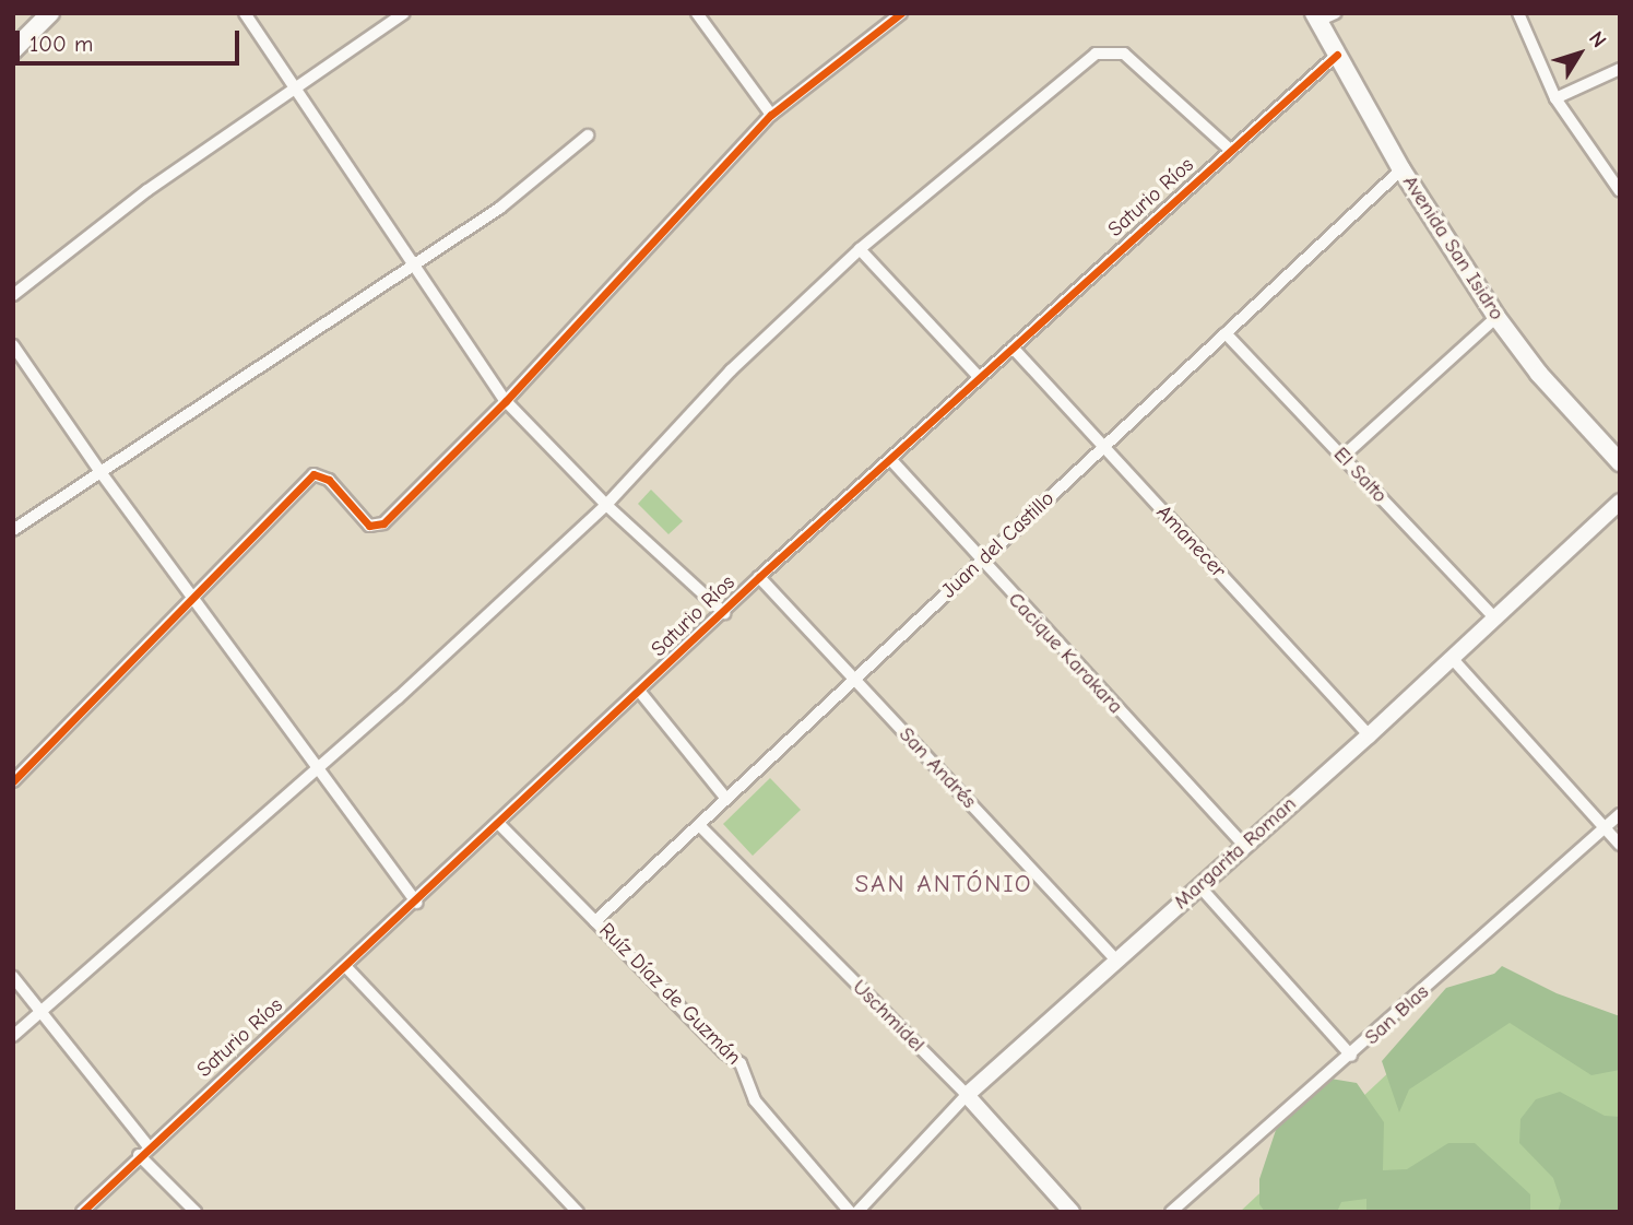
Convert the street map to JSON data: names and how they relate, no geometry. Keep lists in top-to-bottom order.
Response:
{
  "streets": {
    "main road": ["Avenida San Isidro"],
    "street": [
      "Saturio Ríos",
      "El Salto",
      "Amanecer",
      "Juan del Castillo",
      "Cacique Karakara",
      "San Andrés",
      "Margarita Roman",
      "Ruíz Díaz de Guzmán",
      "San Blas",
      "Uschmidel"
    ]
  },
  "crossings": [
    ["Saturio Ríos", "Avenida San Isidro"],
    ["Saturio Ríos", "Amanecer"],
    ["Saturio Ríos", "Cacique Karakara"],
    ["Saturio Ríos", "San Andrés"],
    ["Saturio Ríos", "Ruíz Díaz de Guzmán"],
    ["Avenida San Isidro", "Juan del Castillo"],
    ["El Salto", "Juan del Castillo"],
    ["El Salto", "Margarita Roman"],
    ["Amanecer", "Juan del Castillo"],
    ["Amanecer", "Margarita Roman"],
    ["Juan del Castillo", "Cacique Karakara"],
    ["Juan del Castillo", "San Andrés"],
    ["Juan del Castillo", "Ruíz Díaz de Guzmán"],
    ["Juan del Castillo", "Uschmidel"],
    ["Cacique Karakara", "Margarita Roman"],
    ["San Andrés", "Margarita Roman"],
    ["Margarita Roman", "Uschmidel"]
  ],
  "districts": ["SAN ANTÓNIO"],
  "scale_bar": "100 m",
  "north": "top right"
}
